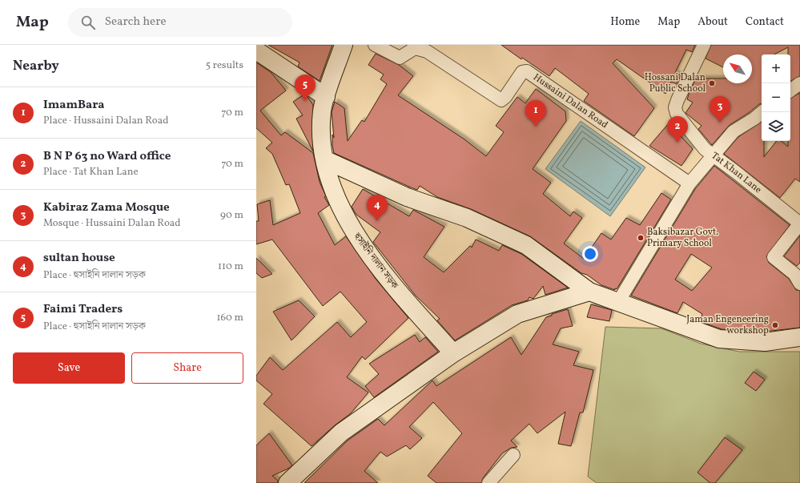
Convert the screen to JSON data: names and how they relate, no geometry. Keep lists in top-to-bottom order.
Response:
{
  "streets": {
    "street": ["Hussaini Dalan Road", "Tat Khan Lane", "হুসাইনি দালান সড়ক"]
  },
  "places": ["Hossani Dalan Public School", "Baksibazar Govt. Primary School", "Jaman Engeneering workshop"],
  "north": "top left",
  "page": {
    "header": "Map",
    "search": "Search here",
    "nav": [
      "Home",
      "Map",
      "About",
      "Contact"
    ],
    "heading": ["Nearby", "5 results"],
    "map_buttons": ["+", "−"],
    "pins": [
      "5",
      "3",
      "1",
      "2",
      "4"
    ],
    "list": [
      {
        "mark": "1",
        "name": "ImamBara",
        "note": "Place · Hussaini Dalan Road",
        "value": "70 m"
      },
      {
        "mark": "2",
        "name": "B N P 63 no Ward office",
        "note": "Place · Tat Khan Lane",
        "value": "70 m"
      },
      {
        "mark": "3",
        "name": "Kabiraz Zama Mosque",
        "note": "Mosque · Hussaini Dalan Road",
        "value": "90 m"
      },
      {
        "mark": "4",
        "name": "sultan house",
        "note": "Place · হুসাইনি দালান সড়ক",
        "value": "110 m"
      },
      {
        "mark": "5",
        "name": "Faimi Traders",
        "note": "Place · হুসাইনি দালান সড়ক",
        "value": "160 m"
      }
    ],
    "buttons": ["Save", "Share"]
  }
}
